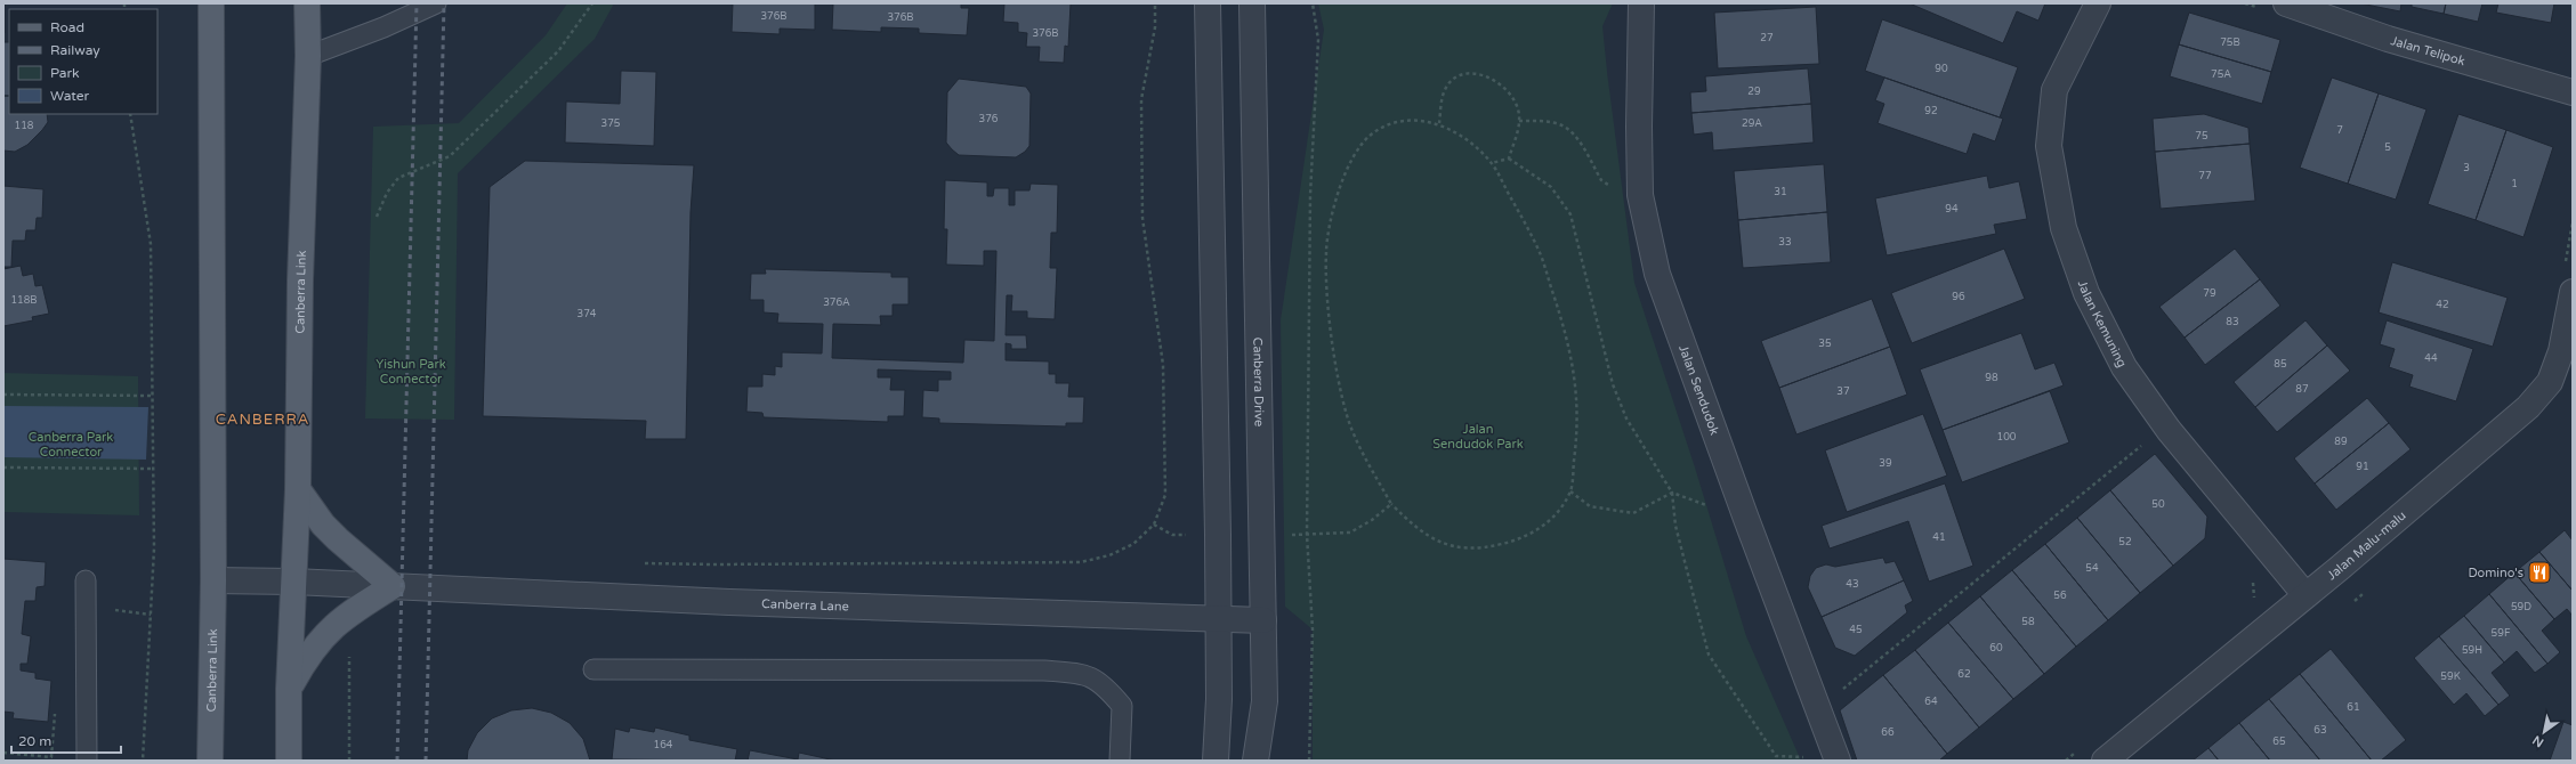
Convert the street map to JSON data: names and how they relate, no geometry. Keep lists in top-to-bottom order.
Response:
{
  "streets": {
    "main road": ["Canberra Link"],
    "street": [
      "Jalan Telipok",
      "Jalan Kemuning",
      "Canberra Drive",
      "Jalan Sendudok",
      "Jalan Malu-malu",
      "Canberra Lane"
    ]
  },
  "crossings": [
    ["Jalan Kemuning", "Jalan Malu-malu"]
  ],
  "districts": ["CANBERRA"],
  "parks": ["Yishun Park Connector", "Jalan Sendudok Park", "Canberra Park Connector"],
  "places": {
    "restaurant": ["Domino's"]
  },
  "house_numbers": [
    "376B",
    "376B",
    "376B",
    "27",
    "75B",
    "90",
    "75A",
    "29",
    "92",
    "376",
    "375",
    "29A",
    "118",
    "7",
    "75",
    "5",
    "3",
    "77",
    "1",
    "31",
    "94",
    "33",
    "79",
    "96",
    "118B",
    "376A",
    "42",
    "374",
    "83",
    "35",
    "44",
    "85",
    "98",
    "87",
    "37",
    "100",
    "89",
    "39",
    "91",
    "50",
    "41",
    "52",
    "54",
    "43",
    "56",
    "59D",
    "58",
    "45",
    "59F",
    "60",
    "59H",
    "62",
    "59K",
    "64",
    "61",
    "63",
    "66",
    "65",
    "164"
  ],
  "legend": [
    "Road",
    "Railway",
    "Park",
    "Water"
  ],
  "scale_bar": "20 m",
  "north": "bottom left"
}
